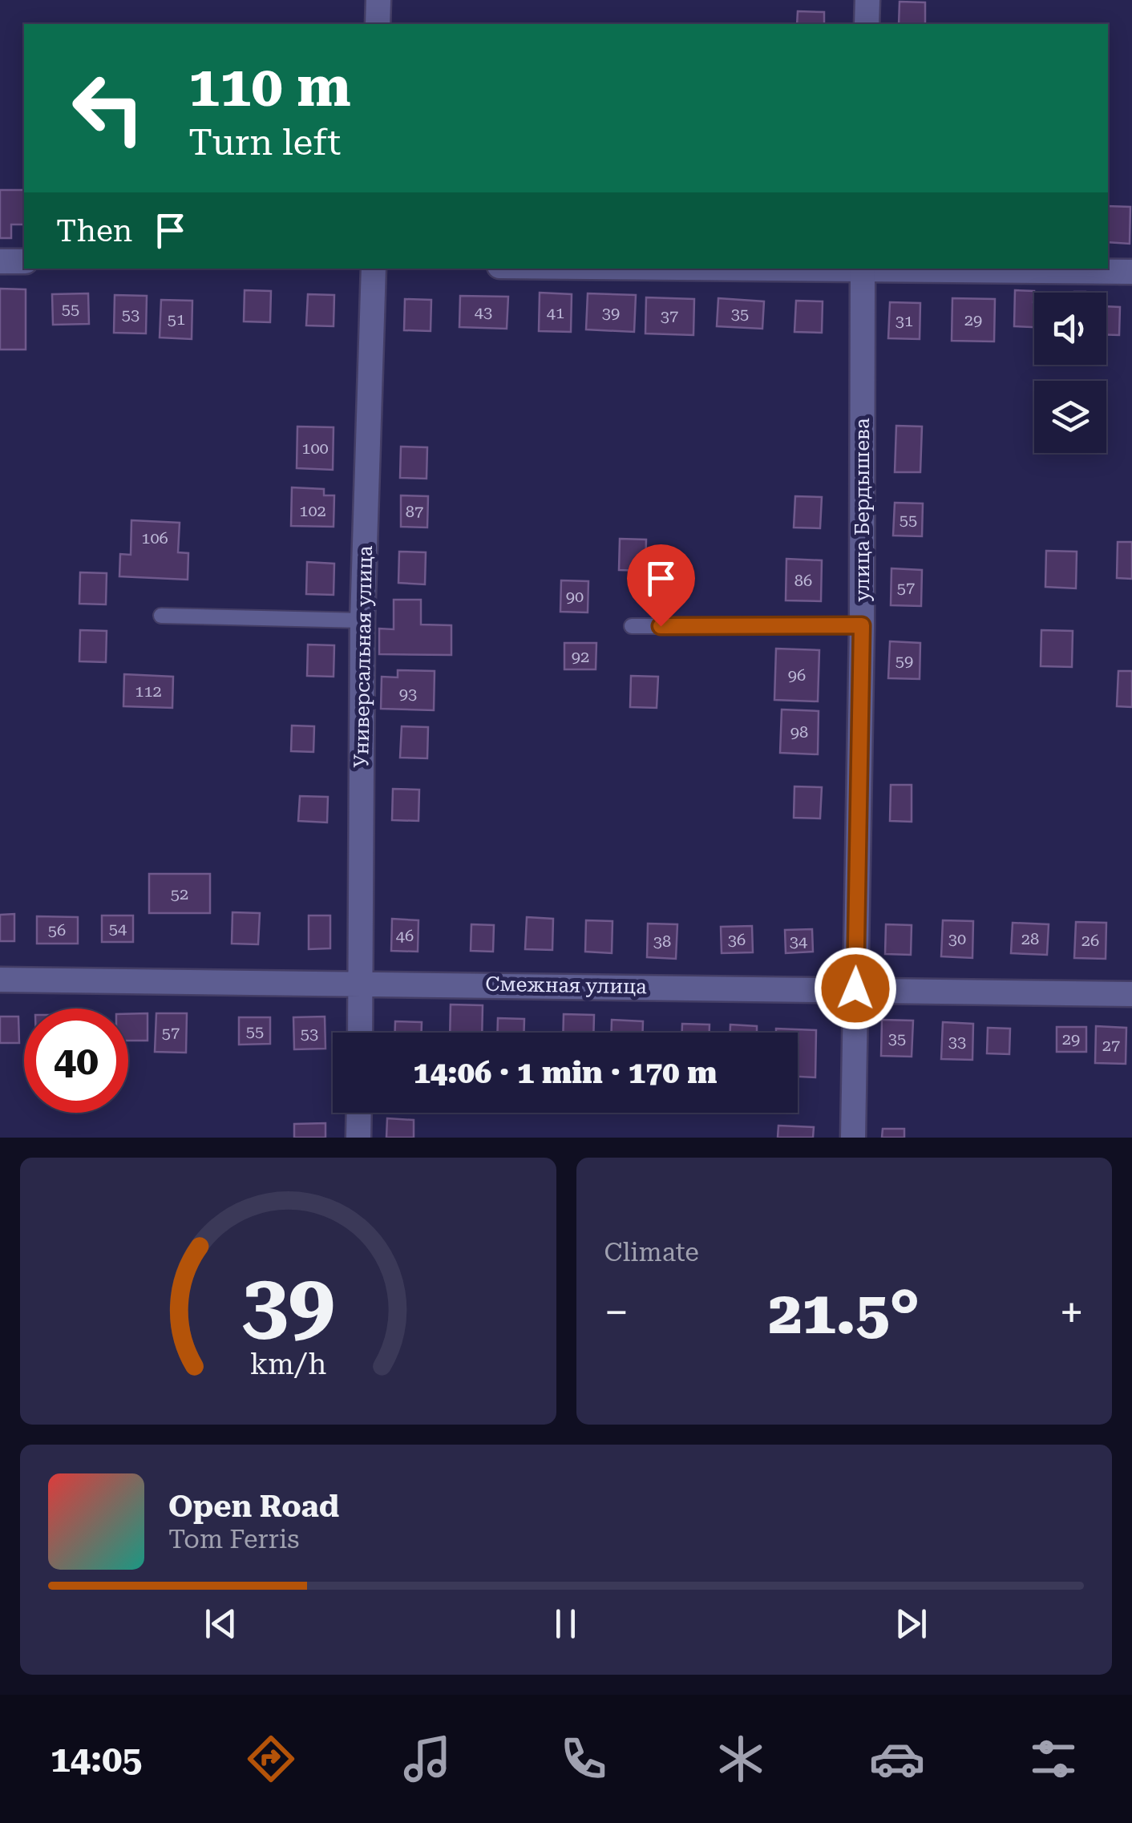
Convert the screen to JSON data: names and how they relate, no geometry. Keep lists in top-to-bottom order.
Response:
{
  "streets": {
    "street": ["улица Бердышева", "Универсальная улица", "Смежная улица"]
  },
  "crossings": [
    ["улица Бердышева", "Смежная улица"],
    ["Универсальная улица", "Смежная улица"]
  ],
  "house_numbers": [
    "55",
    "43",
    "41",
    "39",
    "35",
    "53",
    "37",
    "51",
    "29",
    "31",
    "100",
    "102",
    "87",
    "55",
    "106",
    "86",
    "57",
    "90",
    "92",
    "59",
    "96",
    "112",
    "93",
    "98",
    "52",
    "54",
    "56",
    "46",
    "30",
    "28",
    "36",
    "26",
    "38",
    "34",
    "55",
    "57",
    "53",
    "35",
    "29",
    "33",
    "27"
  ],
  "page": {
    "turn": ["110 m", "Turn left"],
    "then": "Then",
    "limit": "40",
    "trip": "14:06 · 1 min · 170 m",
    "tile": "Climate",
    "heat": ["−", "21.5°", "+"],
    "song": ["Open Road", "Tom Ferris"],
    "tabs": "14:05",
    "gauge": ["39", "km/h"]
  }
}
